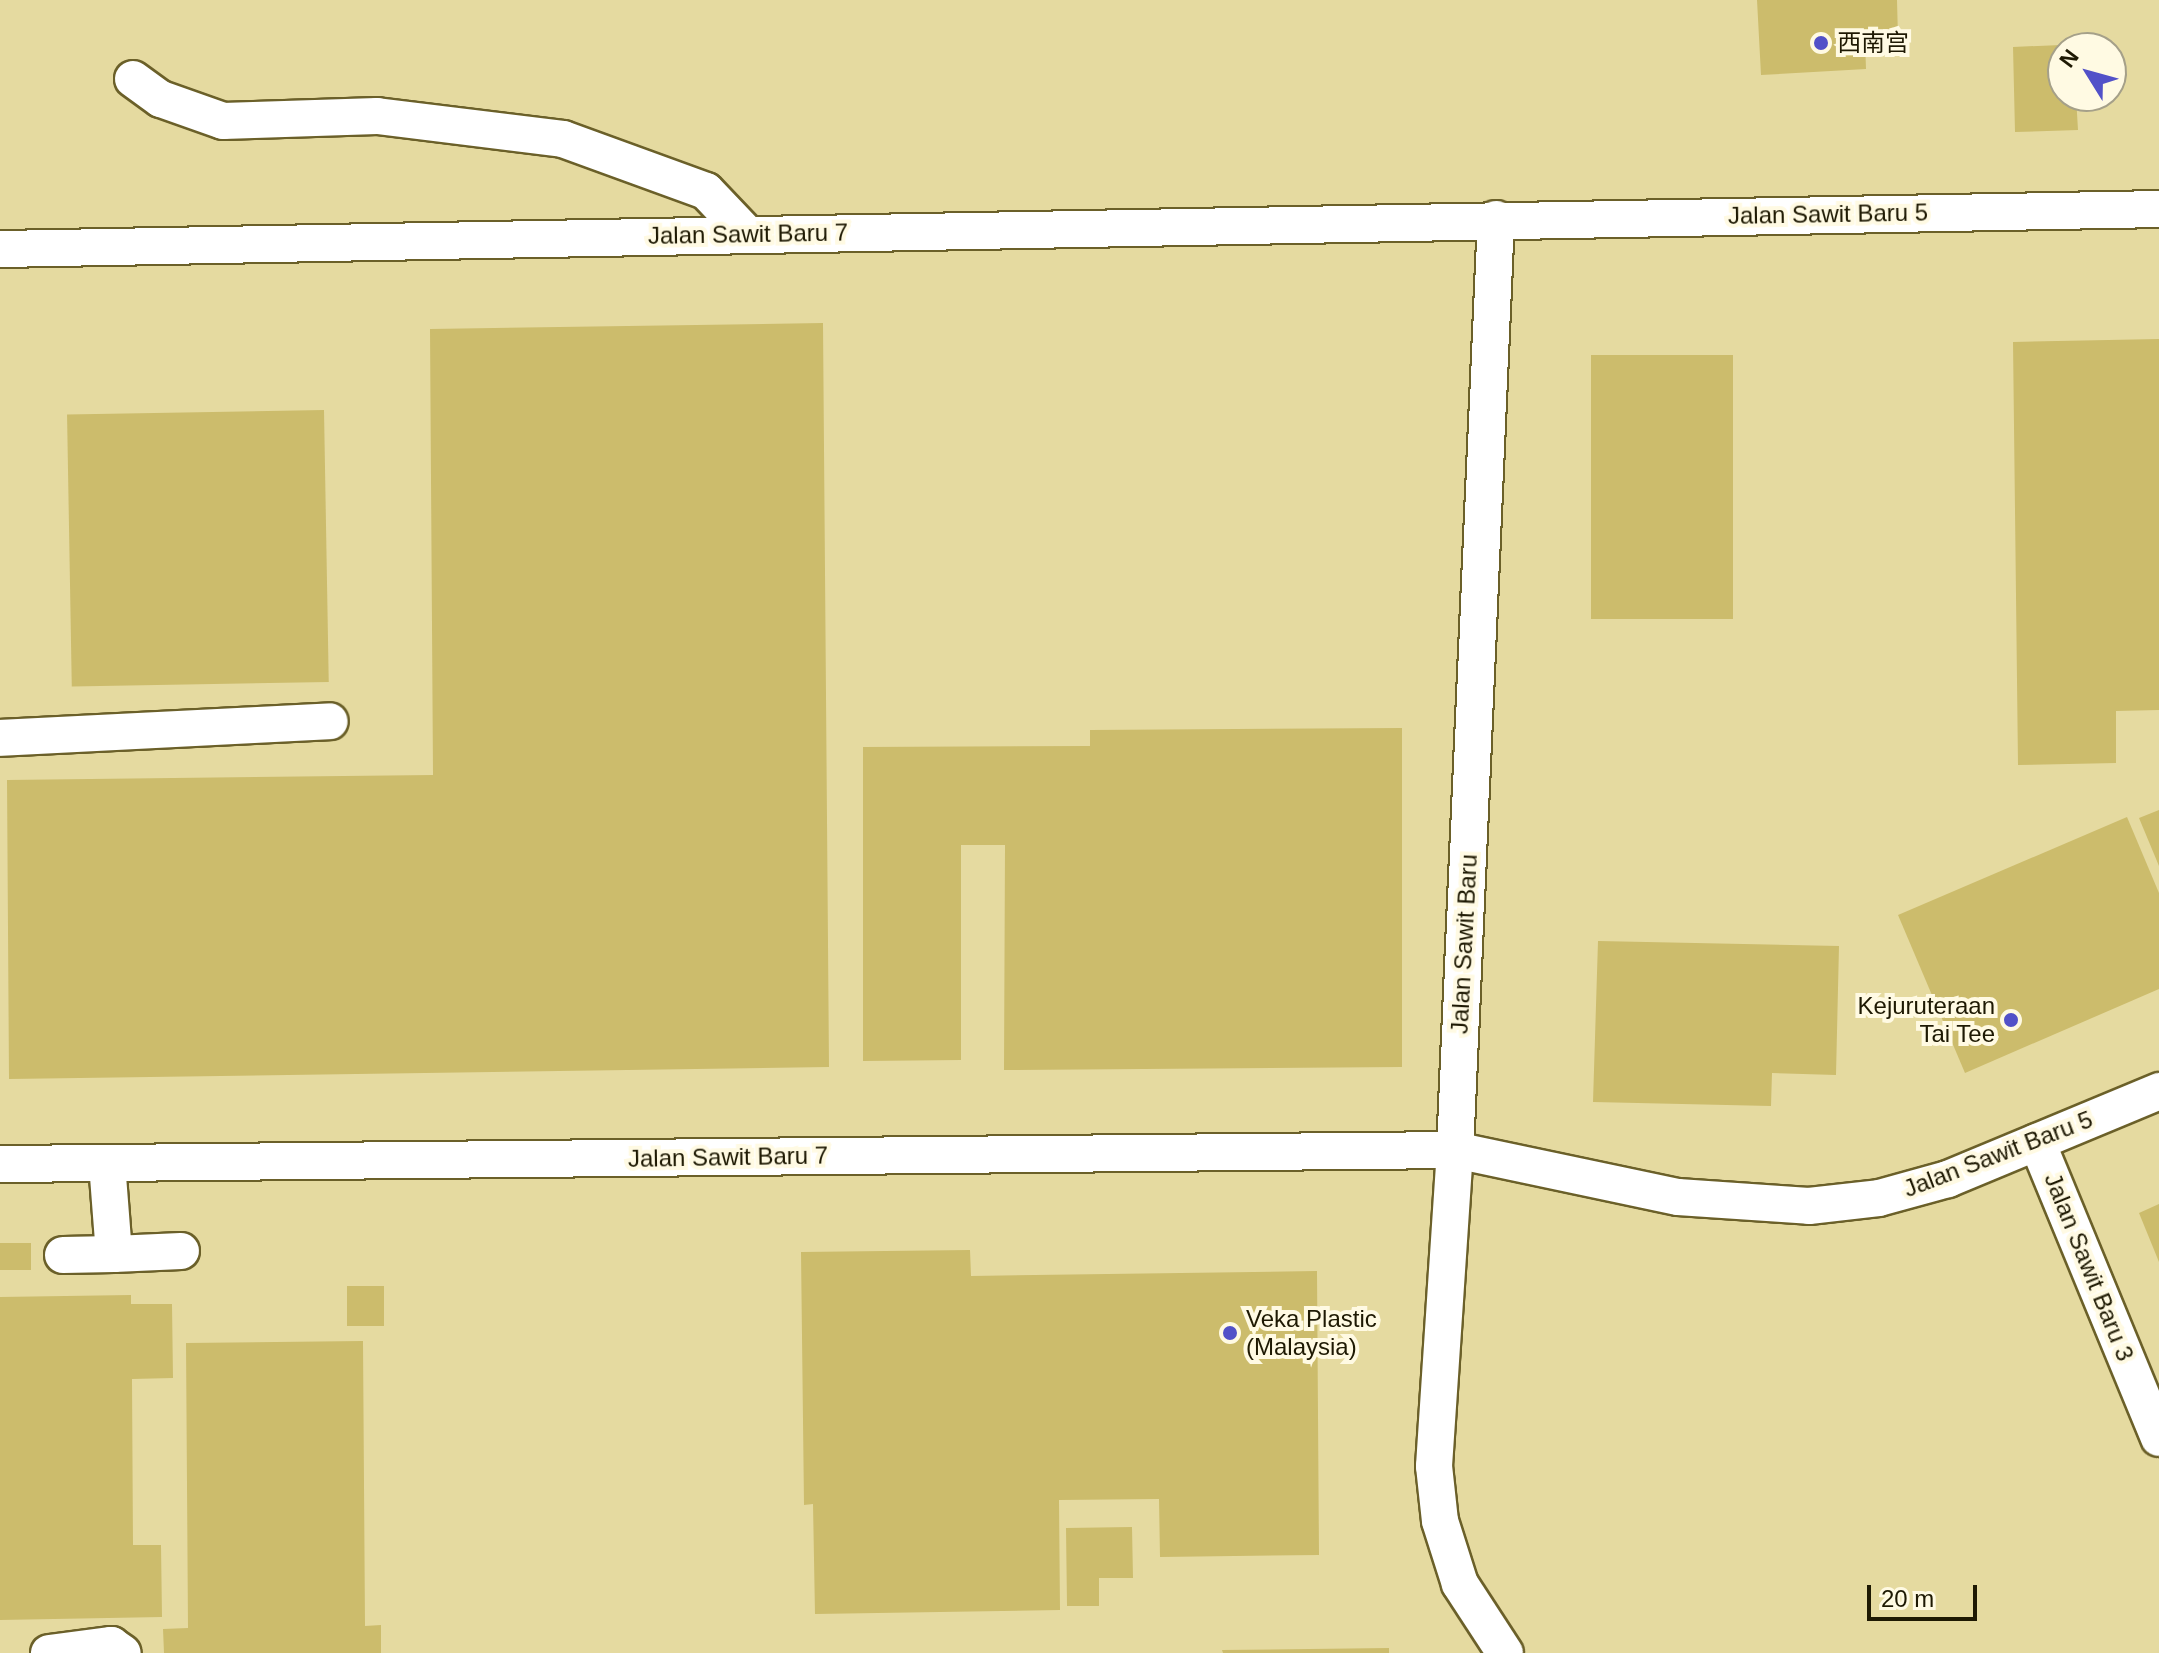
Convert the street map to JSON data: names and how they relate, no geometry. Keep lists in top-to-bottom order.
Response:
{
  "streets": {
    "street": [
      "Jalan Sawit Baru 5",
      "Jalan Sawit Baru 7",
      "Jalan Sawit Baru",
      "Jalan Sawit Baru 3"
    ]
  },
  "crossings": [
    ["Jalan Sawit Baru 5", "Jalan Sawit Baru 7"],
    ["Jalan Sawit Baru 5", "Jalan Sawit Baru"],
    ["Jalan Sawit Baru 5", "Jalan Sawit Baru 3"],
    ["Jalan Sawit Baru 7", "Jalan Sawit Baru"]
  ],
  "places": ["西南宫", "Kejuruteraan Tai Tee", "Veka Plastic (Malaysia)"],
  "scale_bar": "20 m",
  "north": "top left"
}
